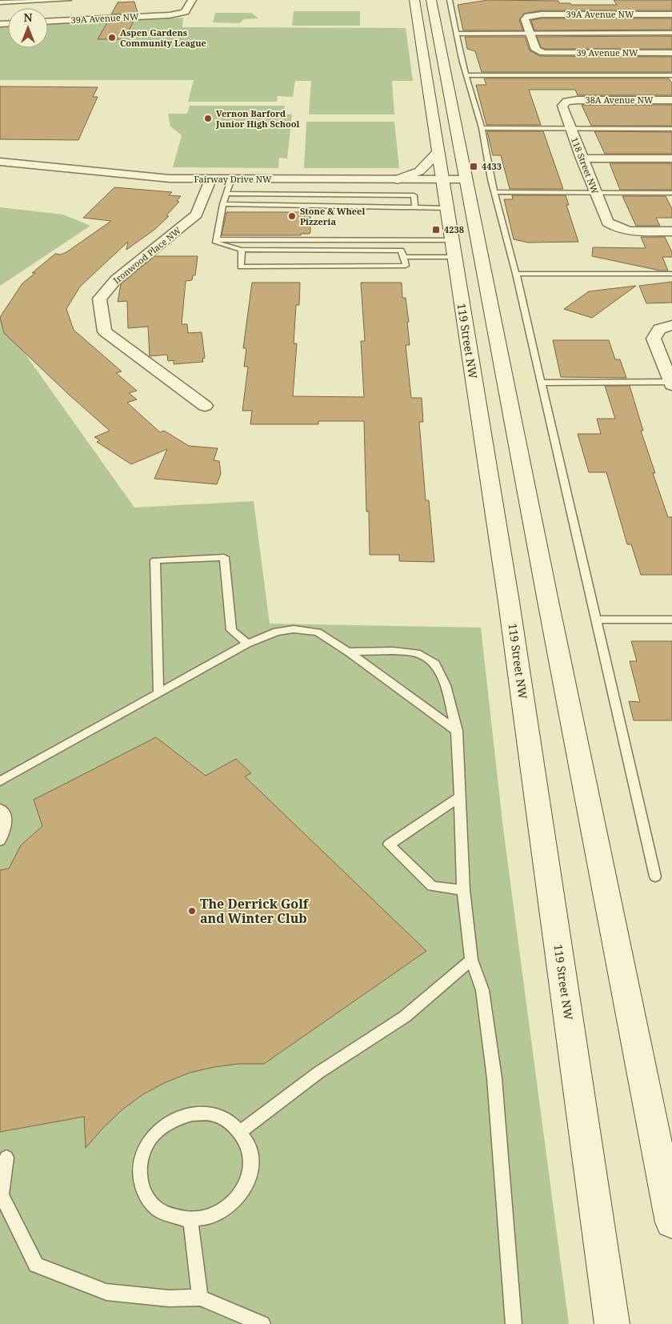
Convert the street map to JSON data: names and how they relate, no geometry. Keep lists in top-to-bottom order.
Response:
{
  "streets": {
    "main road": ["119 Street NW"],
    "street": [
      "39A Avenue NW",
      "39 Avenue NW",
      "38A Avenue NW",
      "118 Street NW",
      "Fairway Drive NW",
      "Ironwood Place NW"
    ]
  },
  "crossings": [
    ["39A Avenue NW", "39 Avenue NW"],
    ["38A Avenue NW", "118 Street NW"],
    ["Fairway Drive NW", "Ironwood Place NW"],
    ["Fairway Drive NW", "119 Street NW"]
  ],
  "places": {
    "other": [
      "Aspen Gardens Community League",
      "Vernon Barford Junior High School",
      "Stone & Wheel Pizzeria",
      "The Derrick Golf and Winter Club"
    ],
    "transit": ["4433", "4238"]
  },
  "north": "top"
}
